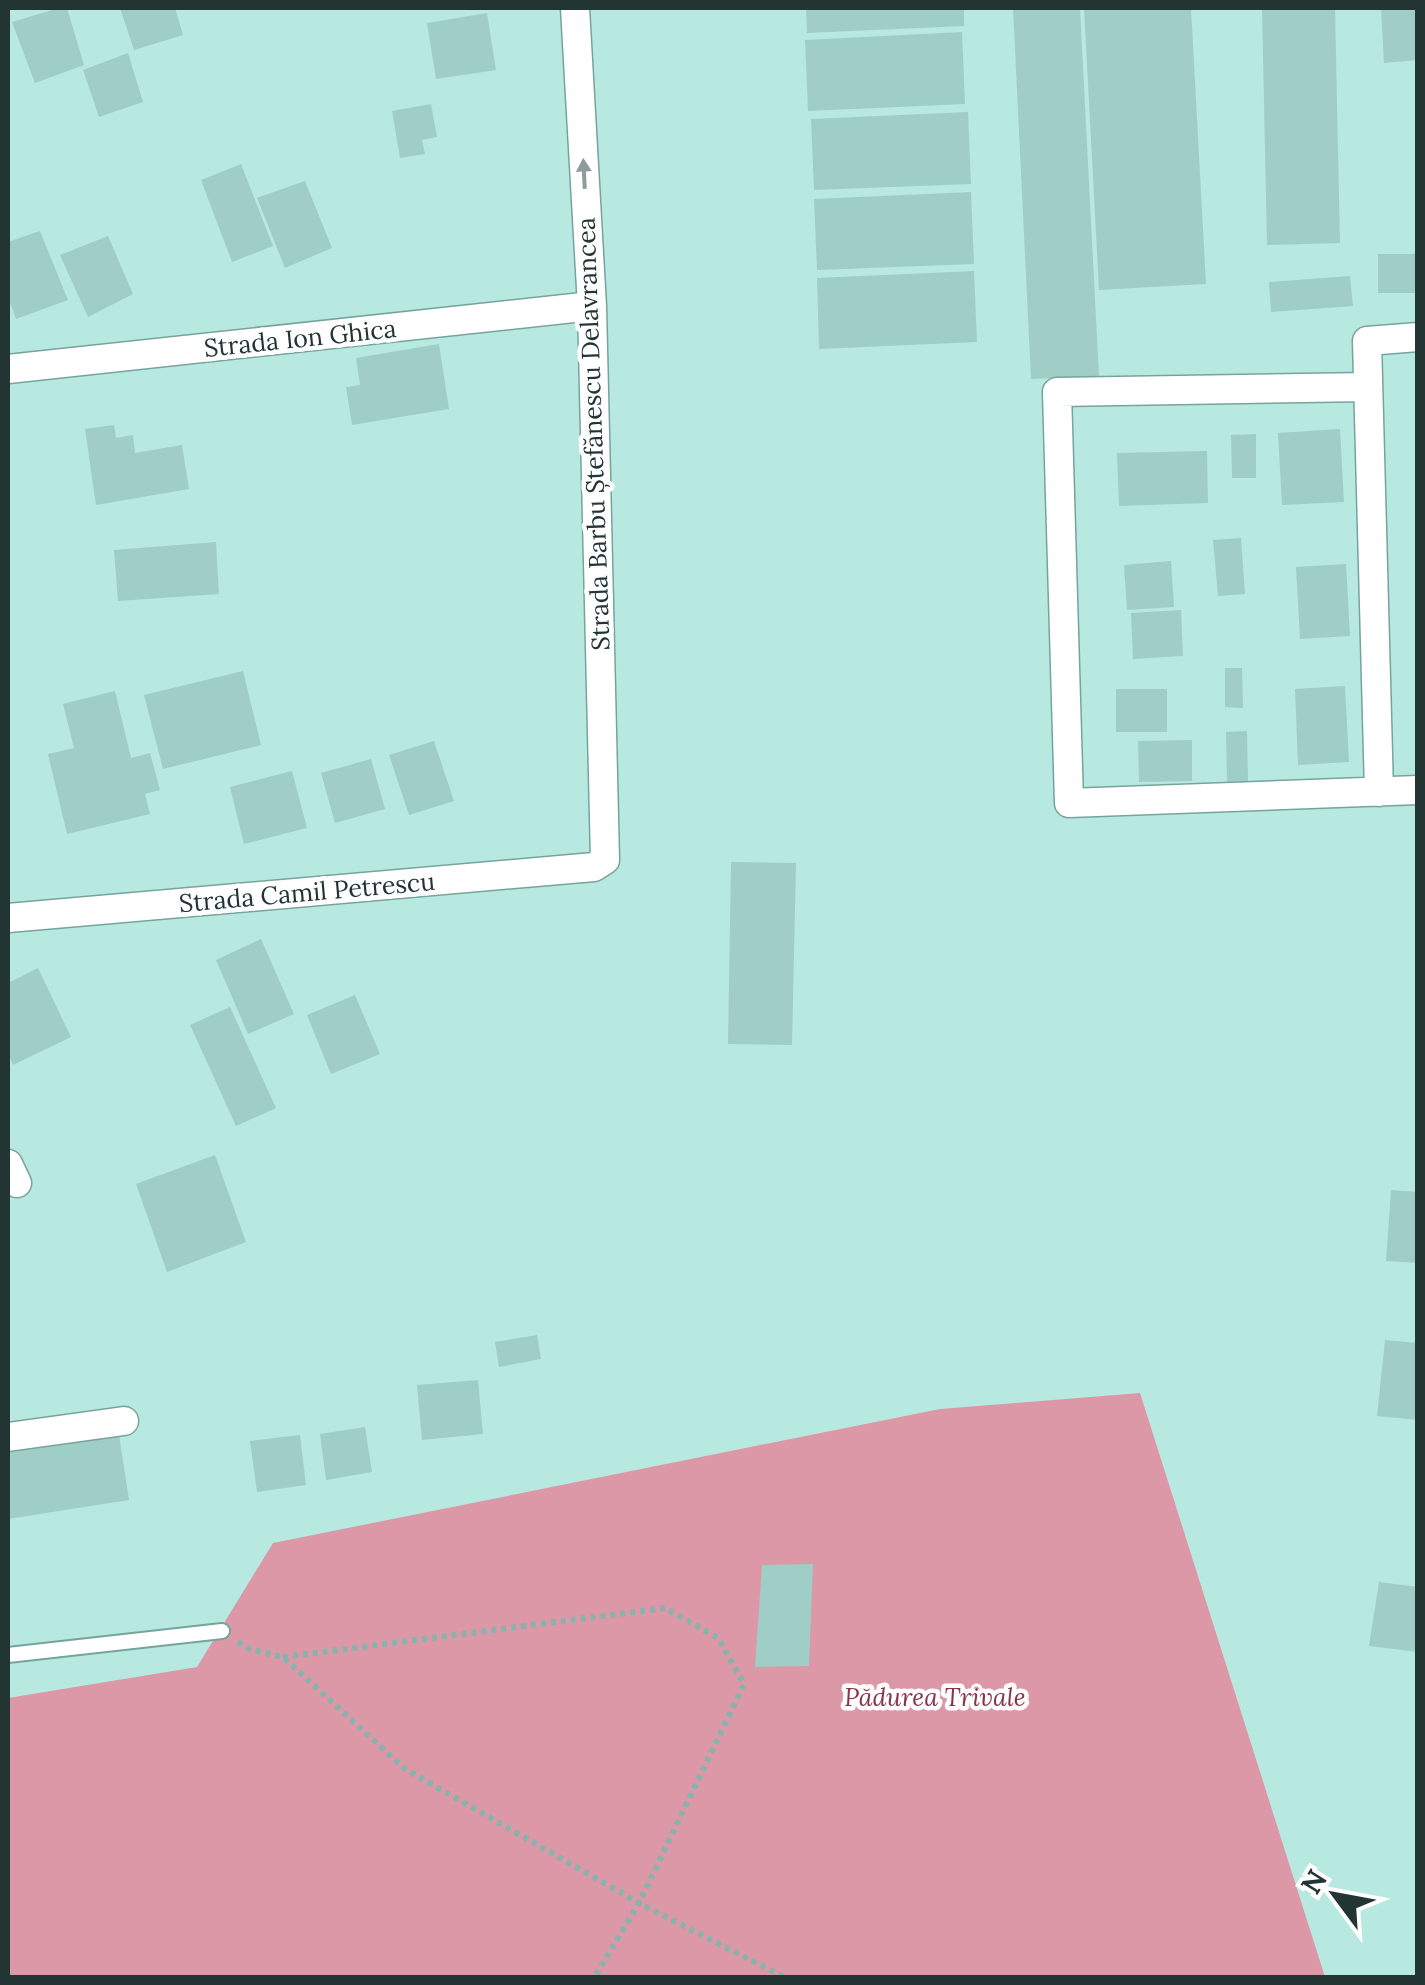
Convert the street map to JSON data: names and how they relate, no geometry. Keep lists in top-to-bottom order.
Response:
{
  "streets": {
    "street": ["Strada Ion Ghica", "Strada Barbu Ștefănescu Delavrancea", "Strada Camil Petrescu"]
  },
  "crossings": [
    ["Strada Ion Ghica", "Strada Barbu Ștefănescu Delavrancea"],
    ["Strada Barbu Ștefănescu Delavrancea", "Strada Camil Petrescu"]
  ],
  "one_way": ["Strada Barbu Ștefănescu Delavrancea"],
  "parks": ["Pădurea Trivale"],
  "north": "top left"
}
